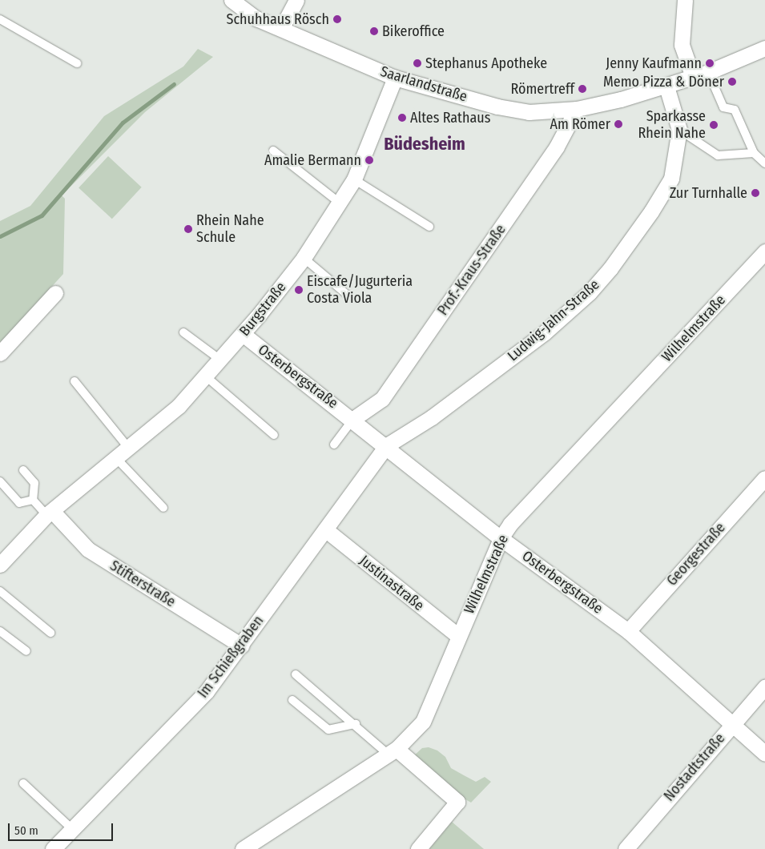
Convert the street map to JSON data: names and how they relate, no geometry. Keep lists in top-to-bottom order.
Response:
{
  "streets": {
    "street": [
      "Saarlandstraße",
      "Prof.-Kraus-Straße",
      "Burgstraße",
      "Ludwig-Jahn-Straße",
      "Wilhelmstraße",
      "Osterbergstraße",
      "Georgestraße",
      "Justinastraße",
      "Stifterstraße",
      "Im Schießgraben",
      "Nostadtstraße"
    ]
  },
  "crossings": [
    ["Saarlandstraße", "Prof.-Kraus-Straße"],
    ["Saarlandstraße", "Burgstraße"],
    ["Saarlandstraße", "Ludwig-Jahn-Straße"],
    ["Prof.-Kraus-Straße", "Osterbergstraße"],
    ["Burgstraße", "Osterbergstraße"],
    ["Burgstraße", "Stifterstraße"],
    ["Ludwig-Jahn-Straße", "Osterbergstraße"],
    ["Ludwig-Jahn-Straße", "Im Schießgraben"],
    ["Wilhelmstraße", "Osterbergstraße"],
    ["Wilhelmstraße", "Justinastraße"],
    ["Osterbergstraße", "Georgestraße"],
    ["Osterbergstraße", "Im Schießgraben"],
    ["Osterbergstraße", "Nostadtstraße"],
    ["Justinastraße", "Im Schießgraben"],
    ["Stifterstraße", "Im Schießgraben"]
  ],
  "districts": ["Büdesheim"],
  "places": [
    "Schuhhaus Rösch",
    "Bikeroffice",
    "Stephanus Apotheke",
    "Jenny Kaufmann",
    "Memo Pizza & Döner",
    "Römertreff",
    "Altes Rathaus",
    "Am Römer",
    "Sparkasse Rhein Nahe",
    "Amalie Bermann",
    "Zur Turnhalle",
    "Rhein Nahe Schule",
    "Eiscafe/Jugurteria Costa Viola"
  ],
  "scale_bar": "50 m"
}
